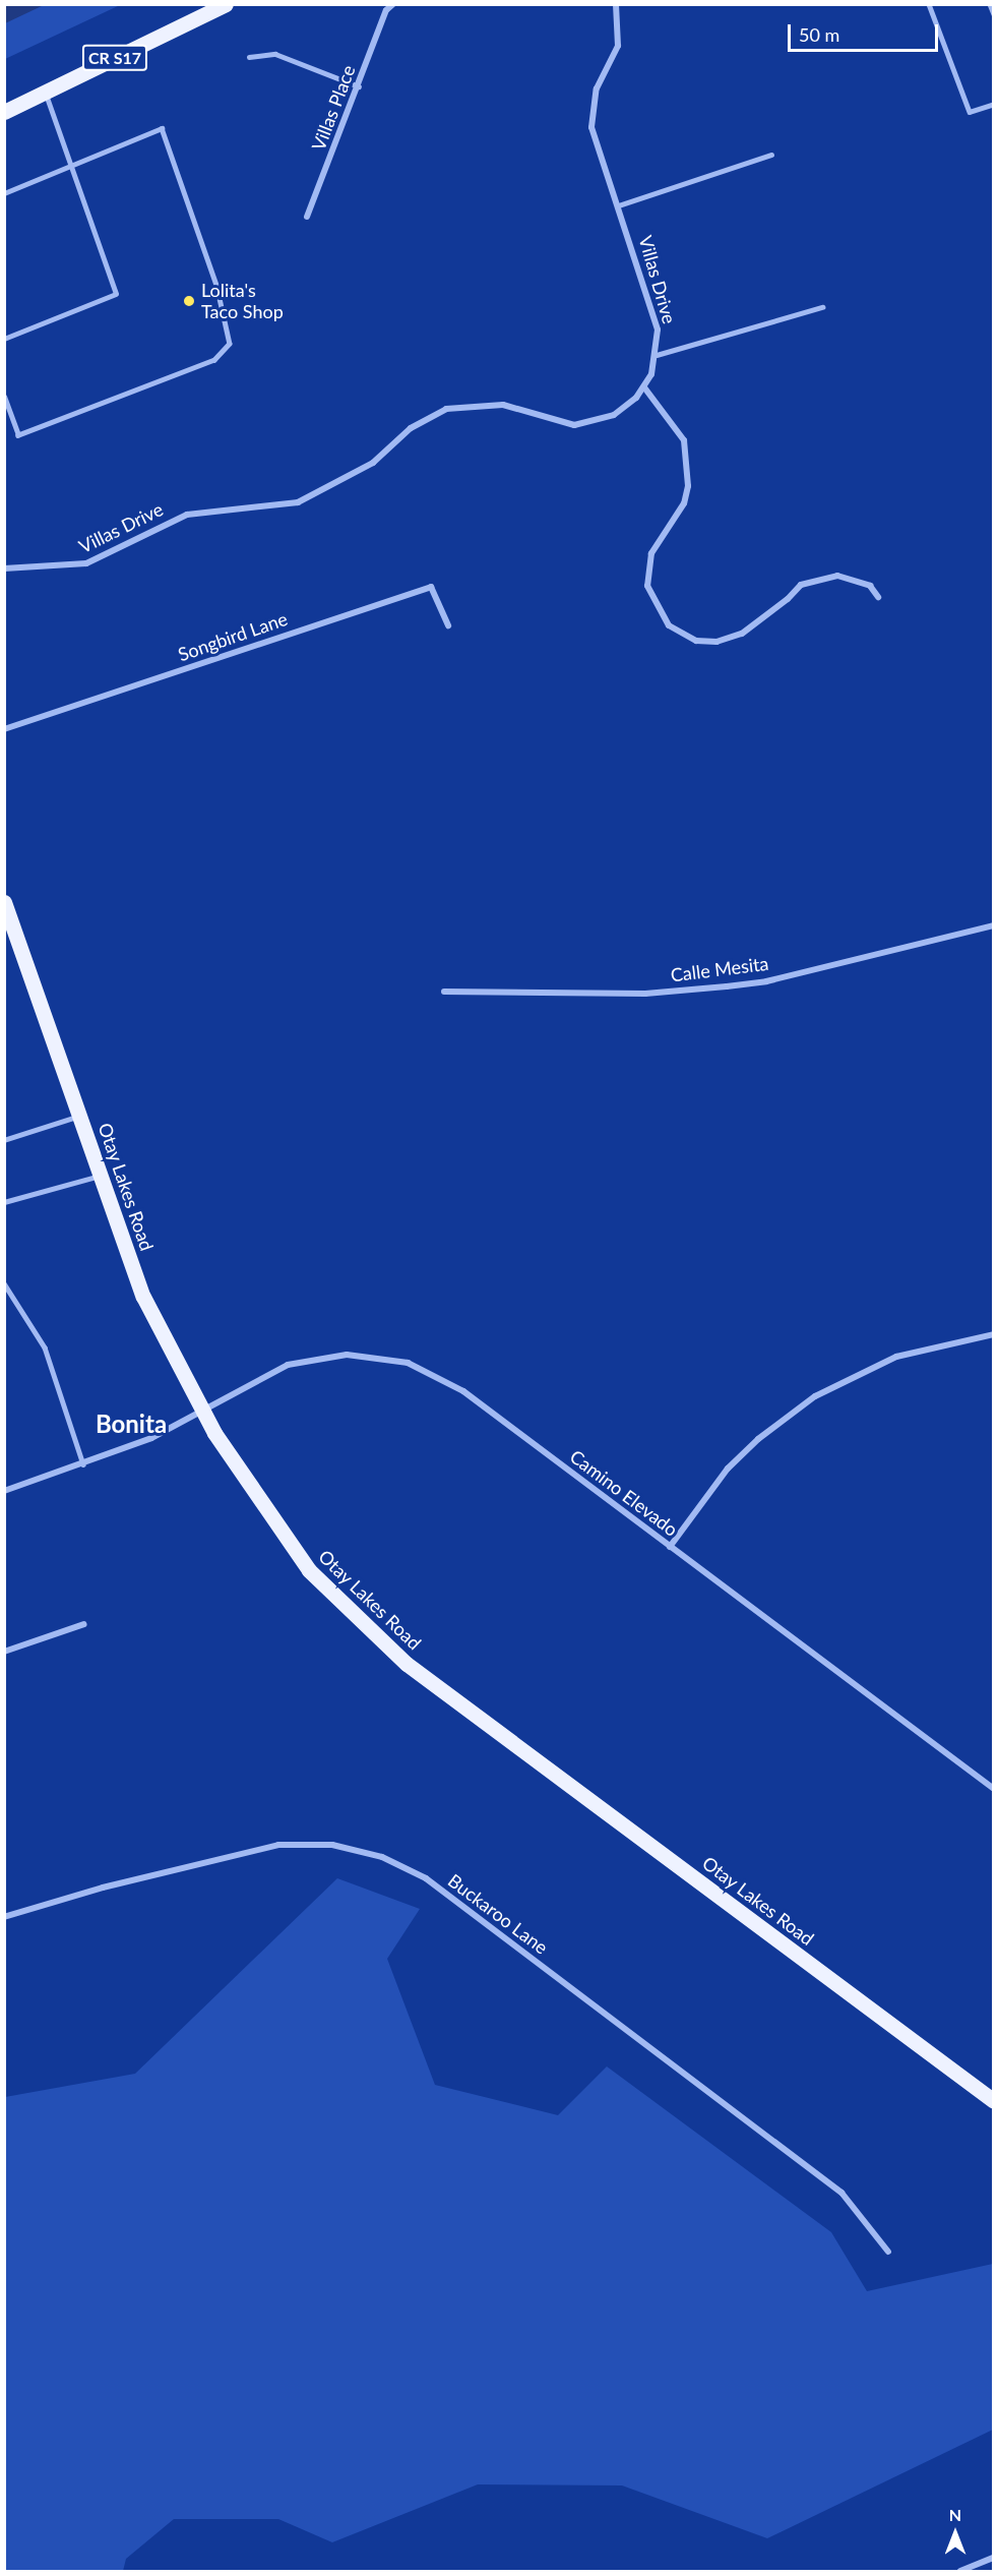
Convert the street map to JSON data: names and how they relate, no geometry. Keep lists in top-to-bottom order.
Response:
{
  "streets": {
    "main road": ["CR S17", "Otay Lakes Road"],
    "street": [
      "Villas Place",
      "Villas Drive",
      "Songbird Lane",
      "Calle Mesita",
      "Camino Elevado",
      "Buckaroo Lane"
    ]
  },
  "crossings": [
    ["Otay Lakes Road", "Camino Elevado"]
  ],
  "districts": ["Bonita"],
  "places": ["Lolita's Taco Shop"],
  "scale_bar": "50 m",
  "north": "top"
}
